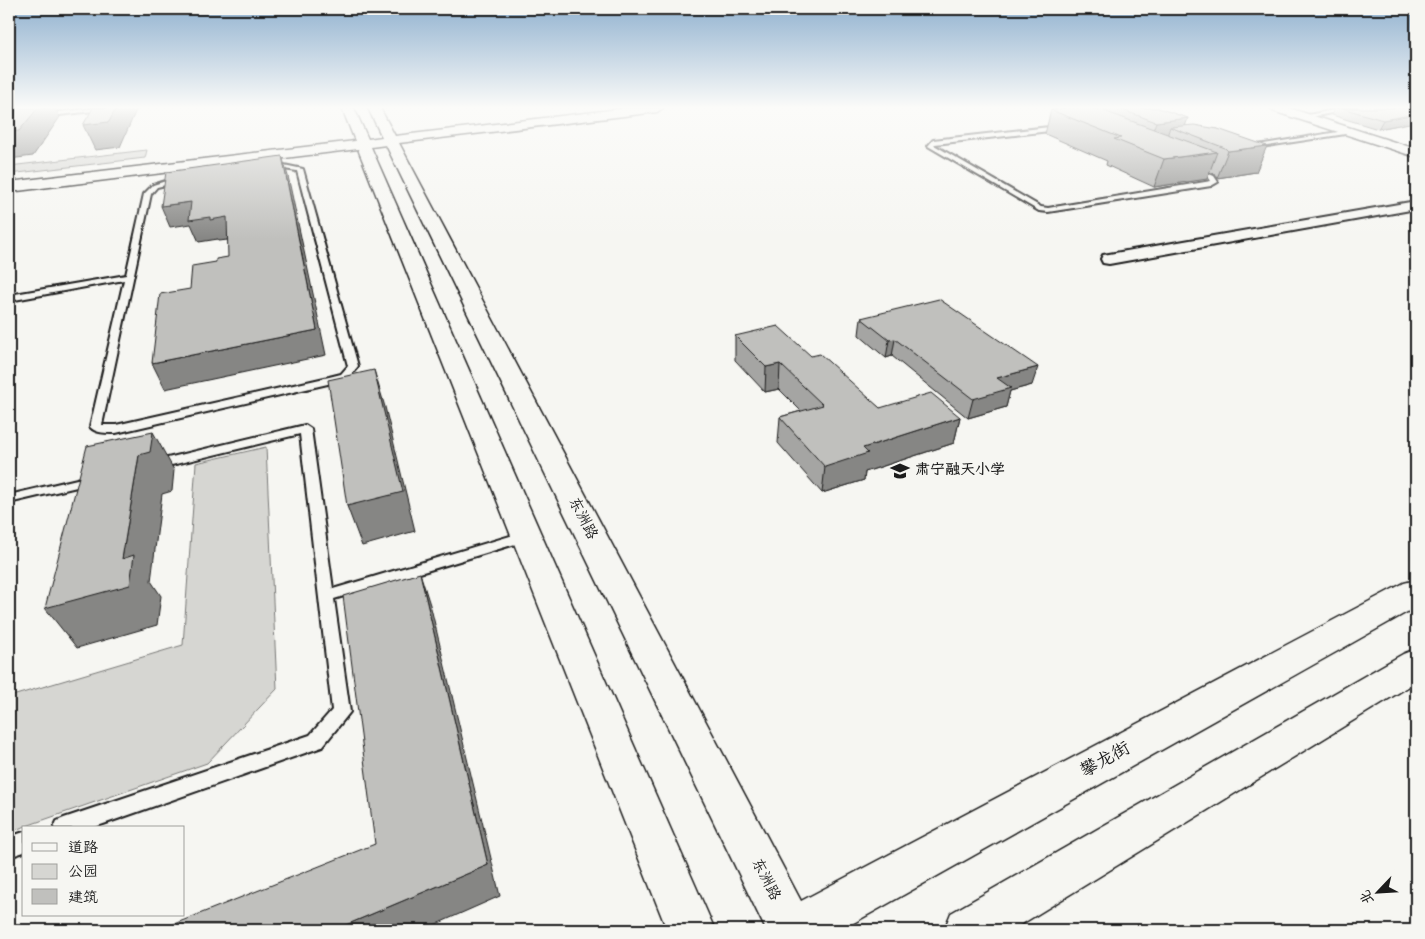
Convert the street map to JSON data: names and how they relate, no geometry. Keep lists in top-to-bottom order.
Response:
{
  "streets": {
    "street": ["东洲路", "攀龙街"]
  },
  "places": {
    "school or university": ["肃宁融天小学"]
  },
  "legend": ["道路", "公园", "建筑"],
  "north": "bottom left"
}
